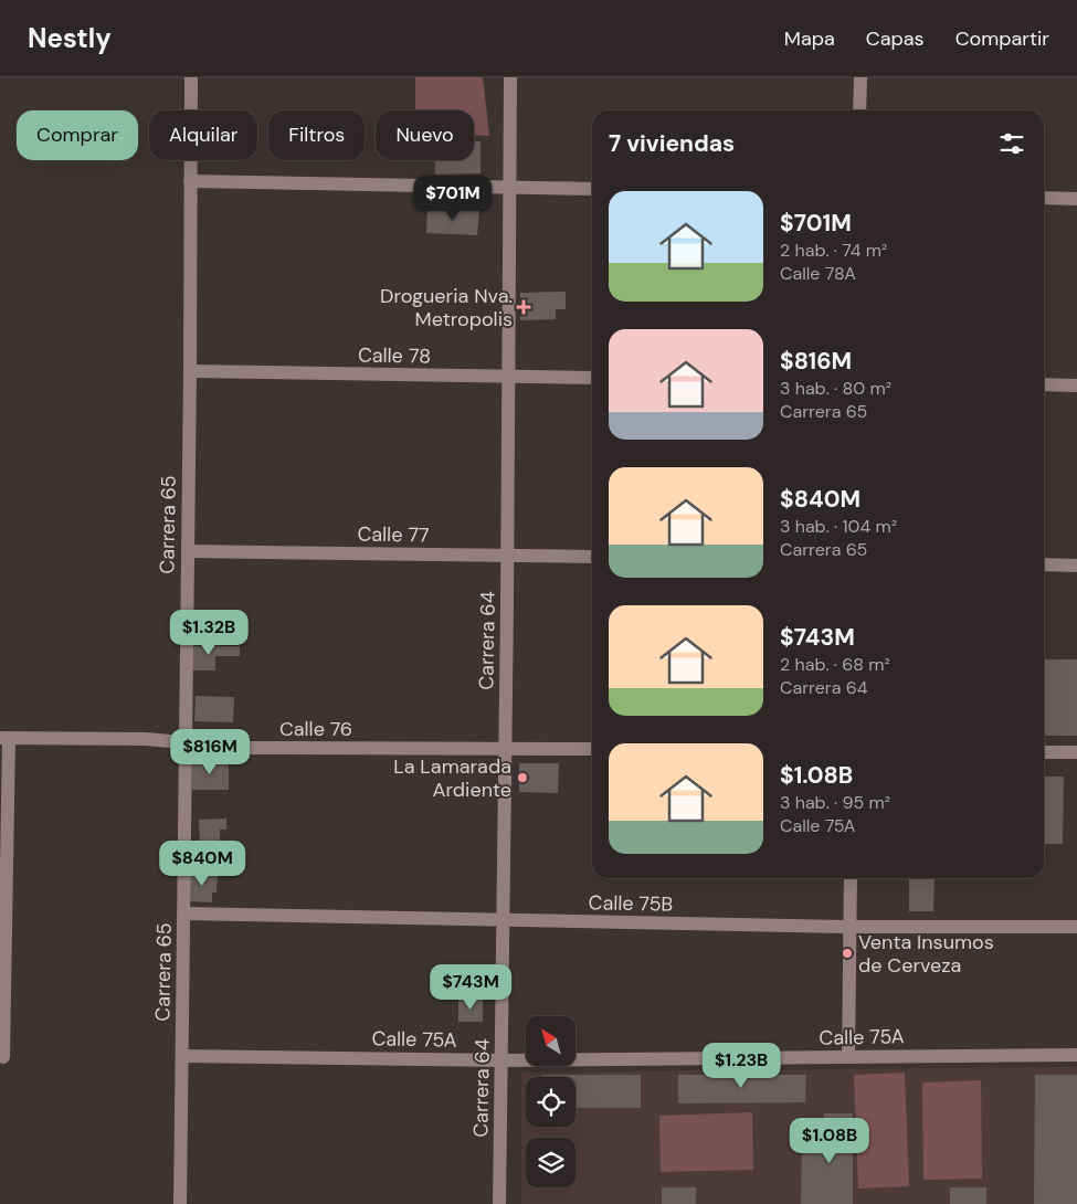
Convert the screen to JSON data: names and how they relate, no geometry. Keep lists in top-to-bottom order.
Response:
{
  "streets": {
    "street": [
      "Calle 78",
      "Carrera 65",
      "Calle 77",
      "Carrera 64",
      "Calle 76",
      "Calle 75B",
      "Calle 75A"
    ]
  },
  "crossings": [
    ["Calle 78", "Carrera 65"],
    ["Calle 78", "Carrera 64"],
    ["Carrera 65", "Calle 77"],
    ["Carrera 65", "Calle 76"],
    ["Carrera 65", "Calle 75B"],
    ["Carrera 65", "Calle 75A"],
    ["Calle 77", "Carrera 64"],
    ["Carrera 64", "Calle 76"],
    ["Carrera 64", "Calle 75B"],
    ["Carrera 64", "Calle 75A"]
  ],
  "places": {
    "health": ["Drogueria Nva. Metropolis"],
    "other": ["La Lamarada Ardiente", "Venta Insumos de Cerveza"]
  },
  "north": "top left",
  "page": {
    "header": "Nestly",
    "nav": ["Mapa", "Capas", "Compartir"],
    "chip": [
      "Comprar",
      "Alquilar",
      "Filtros",
      "Nuevo"
    ],
    "heading": "7 viviendas",
    "price": [
      "$701M",
      "$1.32B",
      "$816M",
      "$840M",
      "$743M",
      "$1.23B",
      "$1.08B"
    ],
    "list": [
      {
        "name": "$701M",
        "note": "2 hab. · 74 m² · Calle 78A"
      },
      {
        "name": "$816M",
        "note": "3 hab. · 80 m² · Carrera 65"
      },
      {
        "name": "$840M",
        "note": "3 hab. · 104 m² · Carrera 65"
      },
      {
        "name": "$743M",
        "note": "2 hab. · 68 m² · Carrera 64"
      },
      {
        "name": "$1.08B",
        "note": "3 hab. · 95 m² · Calle 75A"
      }
    ]
  }
}
